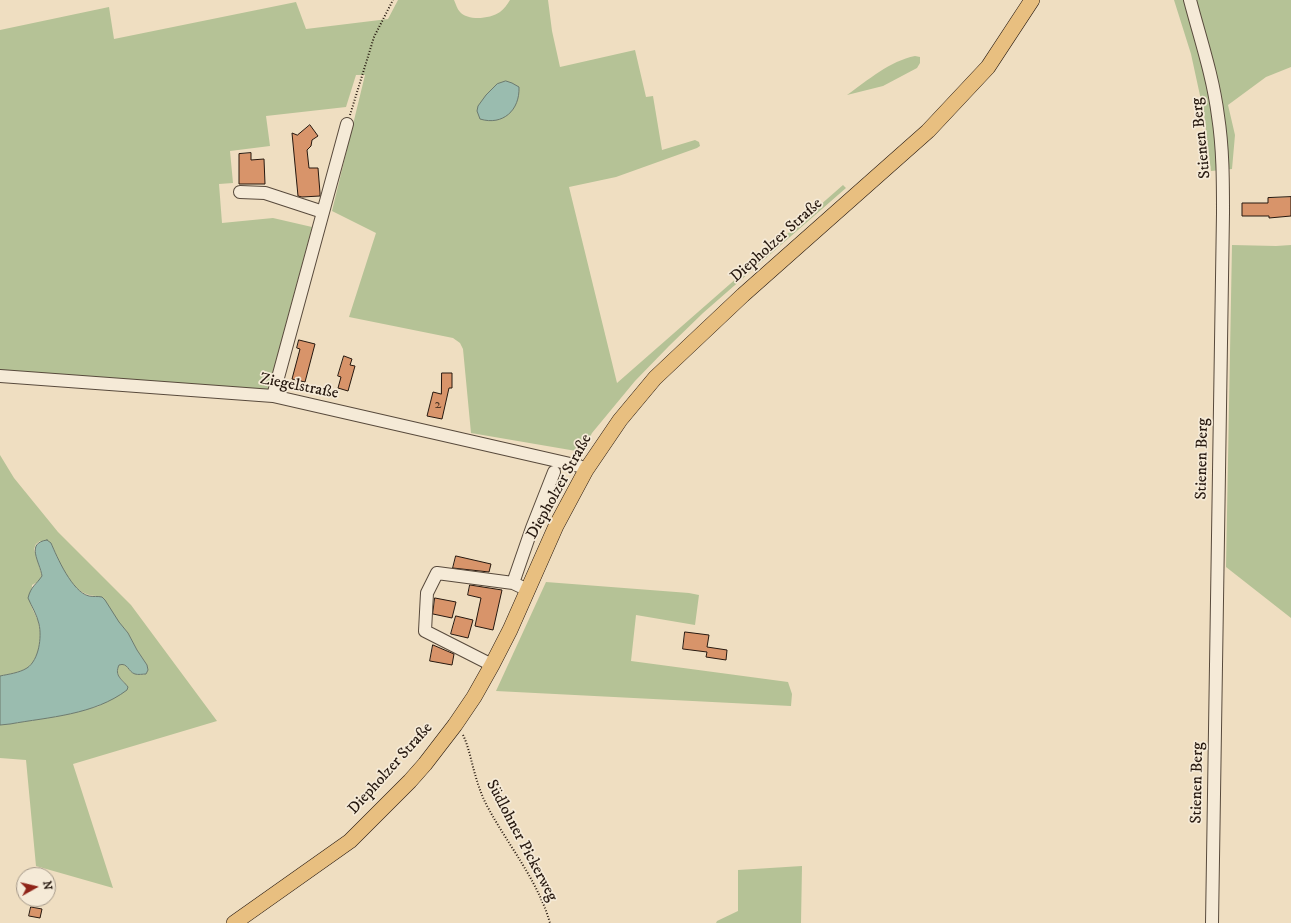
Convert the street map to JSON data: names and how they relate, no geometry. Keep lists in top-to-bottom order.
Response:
{
  "streets": {
    "main road": ["Diepholzer Straße"],
    "street": ["Stienen Berg", "Ziegelstraße"],
    "path": ["Südlohner Pickerweg"]
  },
  "crossings": [
    ["Diepholzer Straße", "Ziegelstraße"],
    ["Diepholzer Straße", "Südlohner Pickerweg"]
  ],
  "house_numbers": ["2"],
  "north": "right"
}
